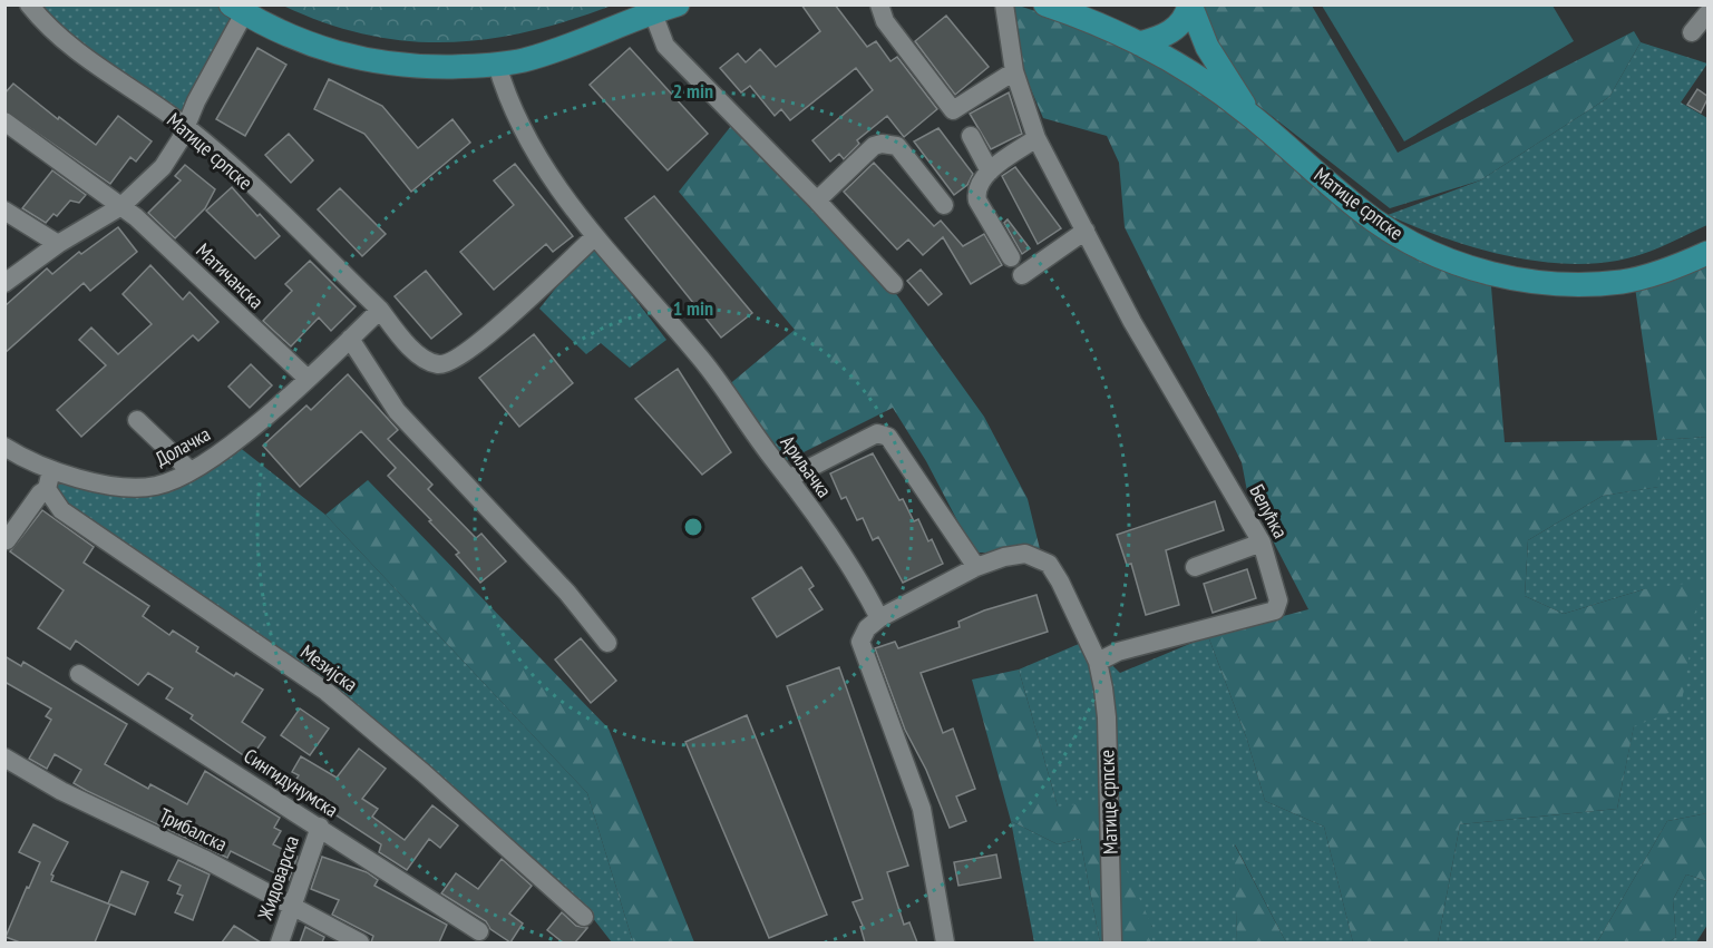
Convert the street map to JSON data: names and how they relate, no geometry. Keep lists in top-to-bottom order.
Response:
{
  "streets": {
    "main road": ["Матице српске"],
    "street": [
      "Матичанска",
      "Долачка",
      "Ариљачка",
      "Белућка",
      "Мезијска",
      "Сингидунумска",
      "Трибалска",
      "Жидоварска"
    ]
  },
  "crossings": [
    ["Матице српске", "Долачка"],
    ["Матице српске", "Белућка"],
    ["Матичанска", "Долачка"],
    ["Сингидунумска", "Жидоварска"],
    ["Трибалска", "Жидоварска"]
  ],
  "rings": ["2 min", "1 min"]
}
